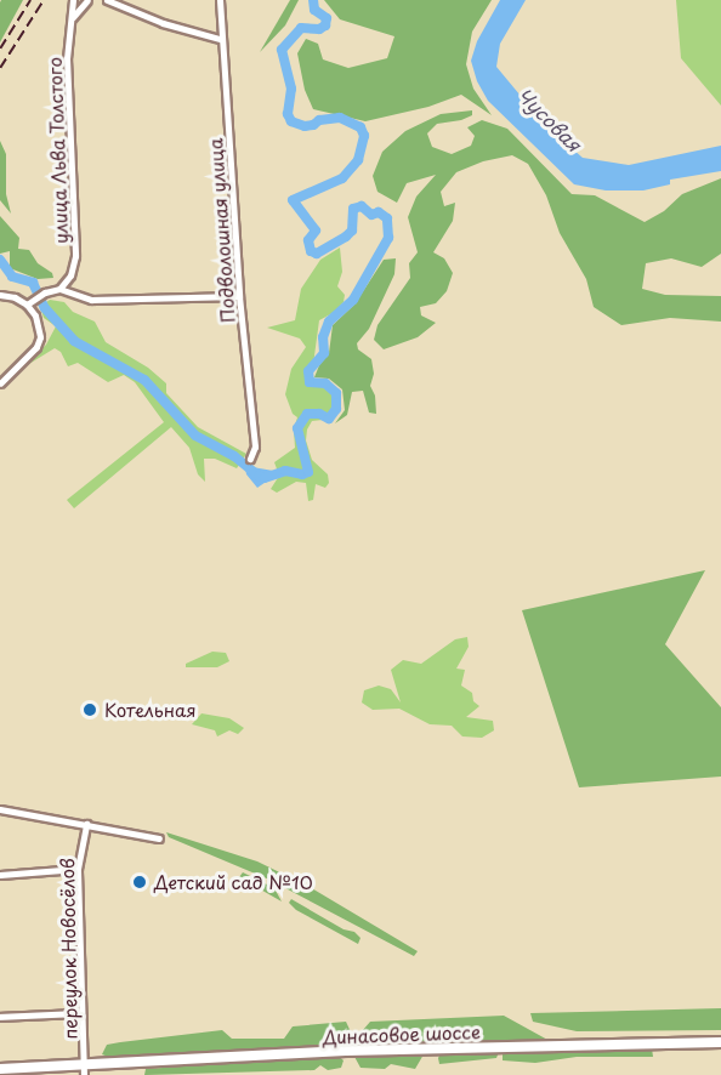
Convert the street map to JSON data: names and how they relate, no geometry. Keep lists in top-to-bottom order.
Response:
{
  "streets": {
    "street": [
      "улица Льва Толстого",
      "Подволошная улица",
      "переулок Новосёлов",
      "Динасовое шоссе"
    ]
  },
  "crossings": [
    ["переулок Новосёлов", "Динасовое шоссе"]
  ],
  "water": ["Чусовая"],
  "places": ["Котельная", "Детский сад №10"]
}
